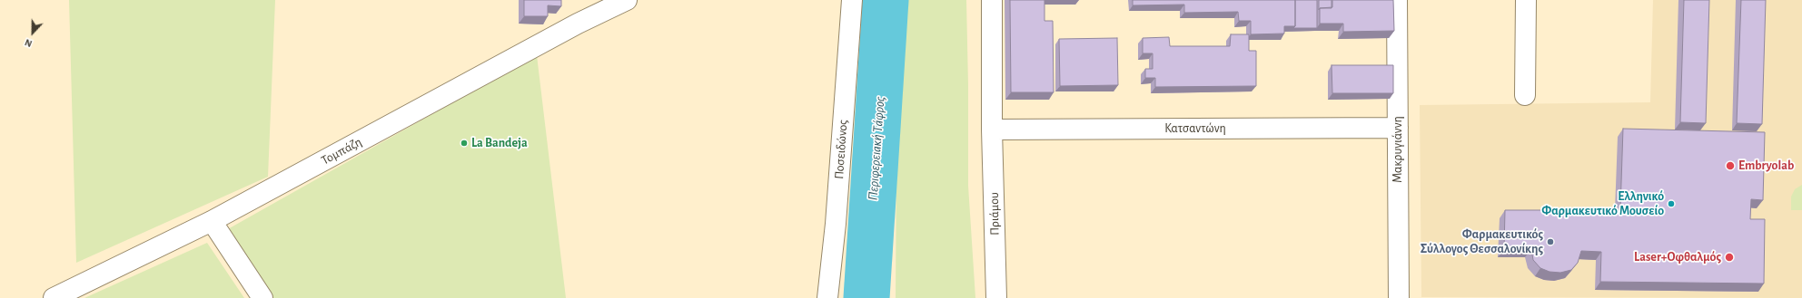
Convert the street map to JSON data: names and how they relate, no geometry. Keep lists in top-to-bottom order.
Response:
{
  "streets": {
    "street": [
      "Κατσαντώνη",
      "Ποσειδώνος",
      "Μακρυγιάννη",
      "Τομπάζη",
      "Πριάμου"
    ]
  },
  "crossings": [
    ["Κατσαντώνη", "Μακρυγιάννη"],
    ["Κατσαντώνη", "Πριάμου"]
  ],
  "water": ["Περιφερειακή Τάφρος"],
  "places": [
    "La Bandeja",
    "Embryolab",
    "Ελληνικό Φαρμακευτικό Μουσείο",
    "Φαρμακευτικός Σύλλογος Θεσσαλονίκης",
    "Laser+Οφθαλμός"
  ],
  "north": "bottom"
}
